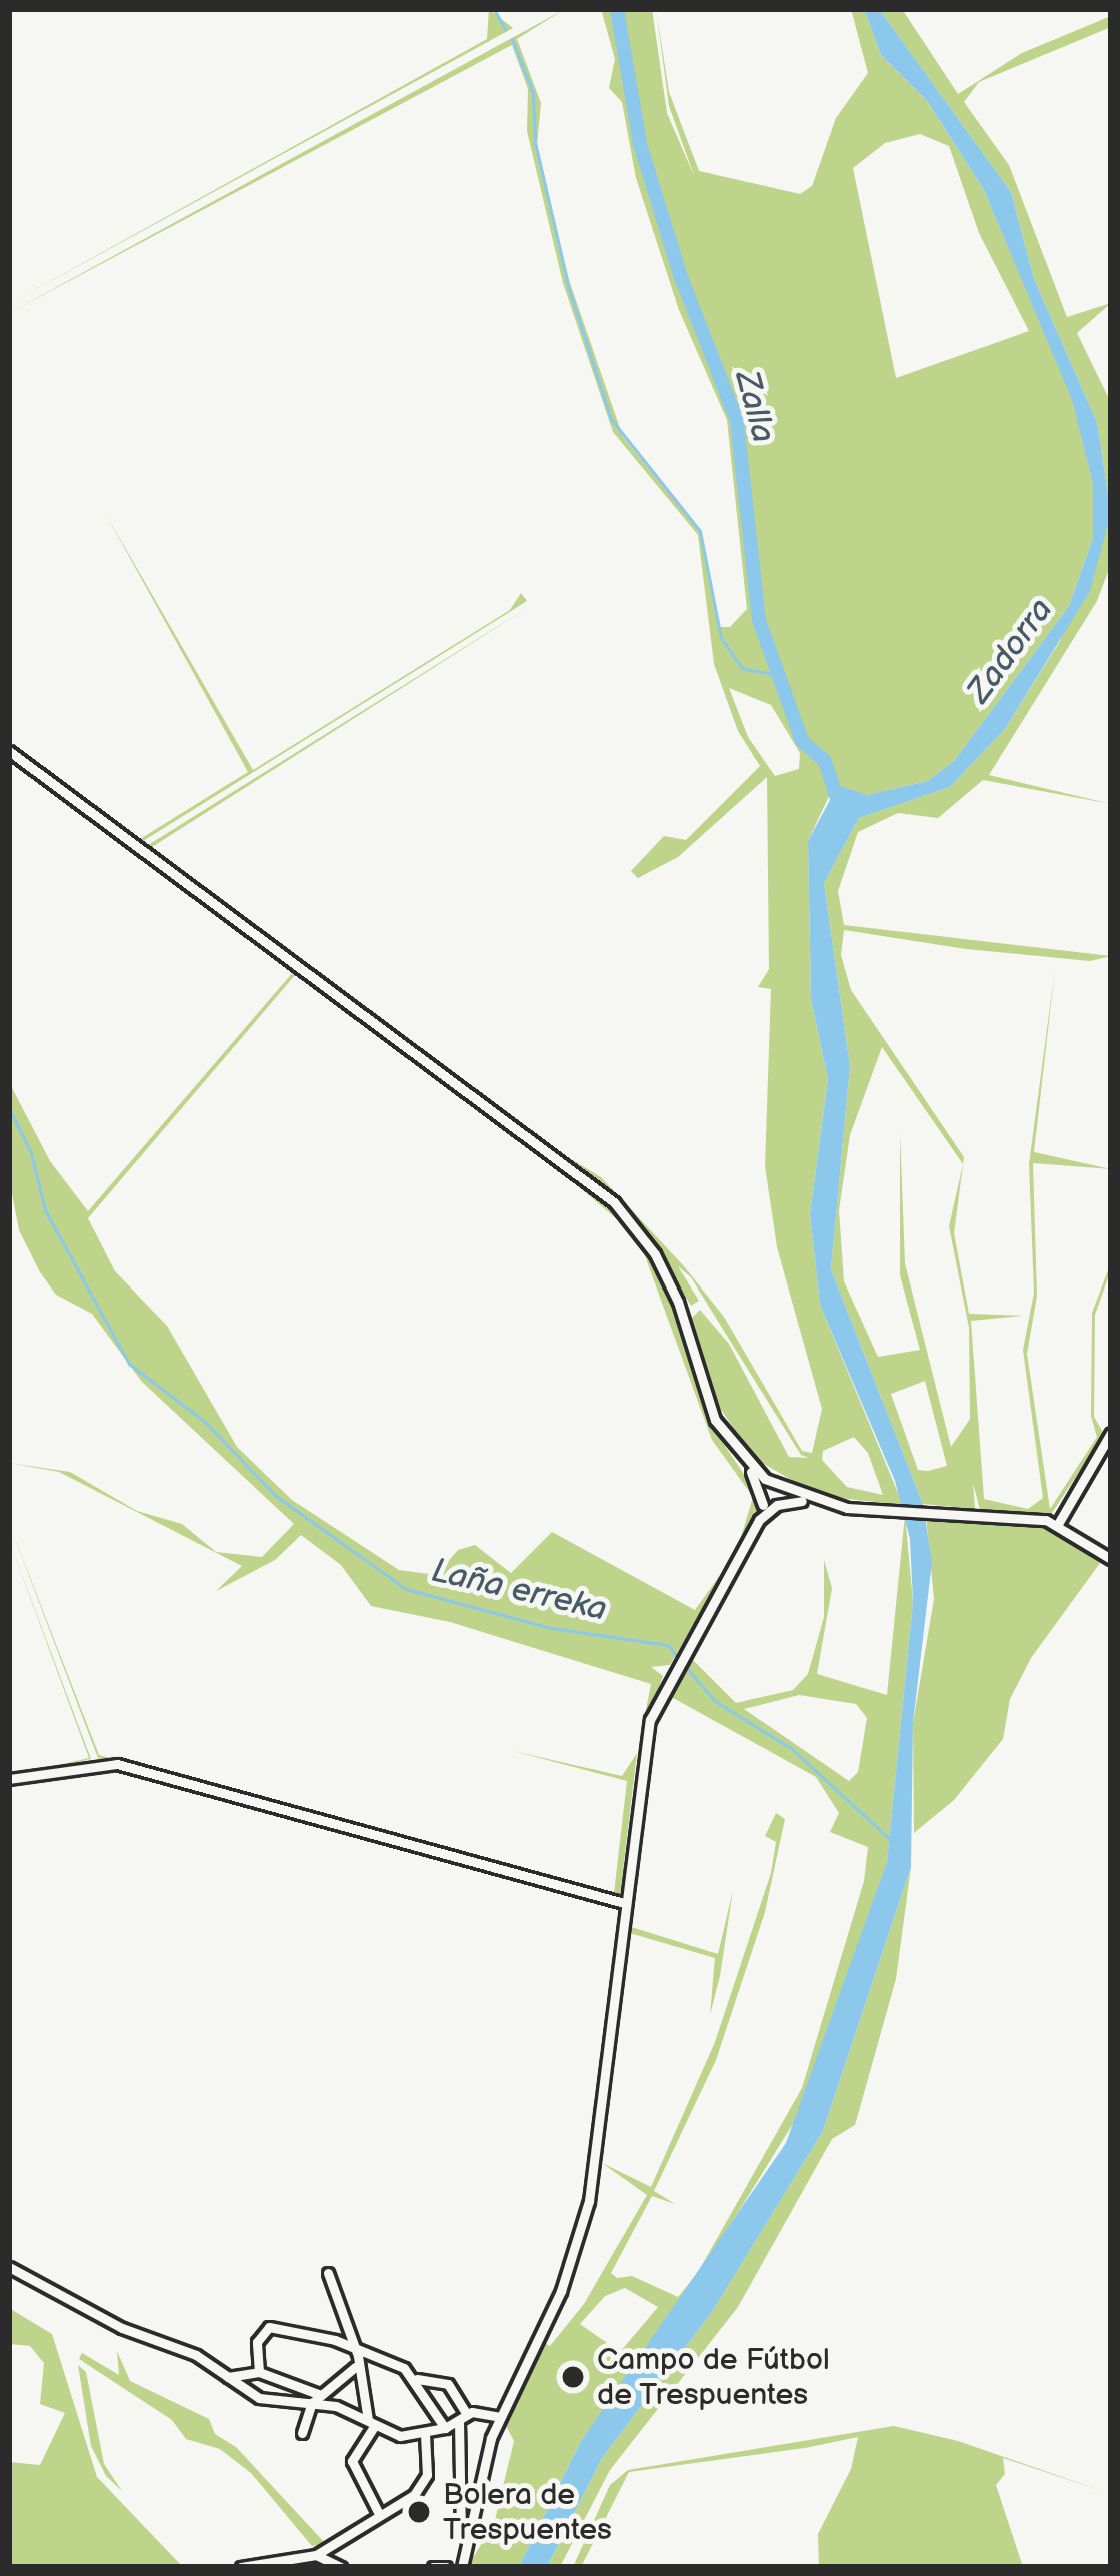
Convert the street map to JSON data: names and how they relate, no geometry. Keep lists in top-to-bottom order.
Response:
{
  "water": ["Zalla", "Zadorra", "Laña erreka"],
  "places": ["Campo de Fútbol de Trespuentes", "Bolera de Trespuentes"]
}
